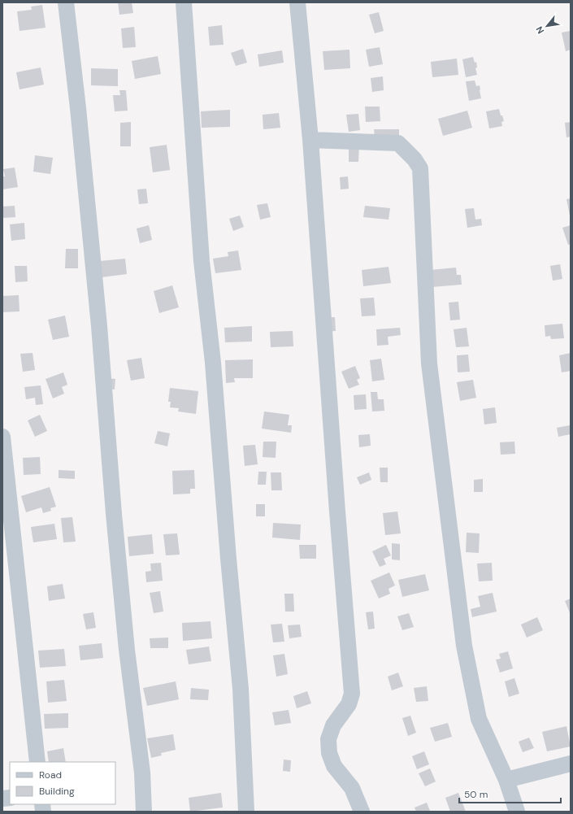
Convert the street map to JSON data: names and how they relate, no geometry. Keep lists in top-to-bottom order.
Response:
{
  "legend": ["Road", "Building"],
  "scale_bar": "50 m",
  "north": "bottom left"
}
